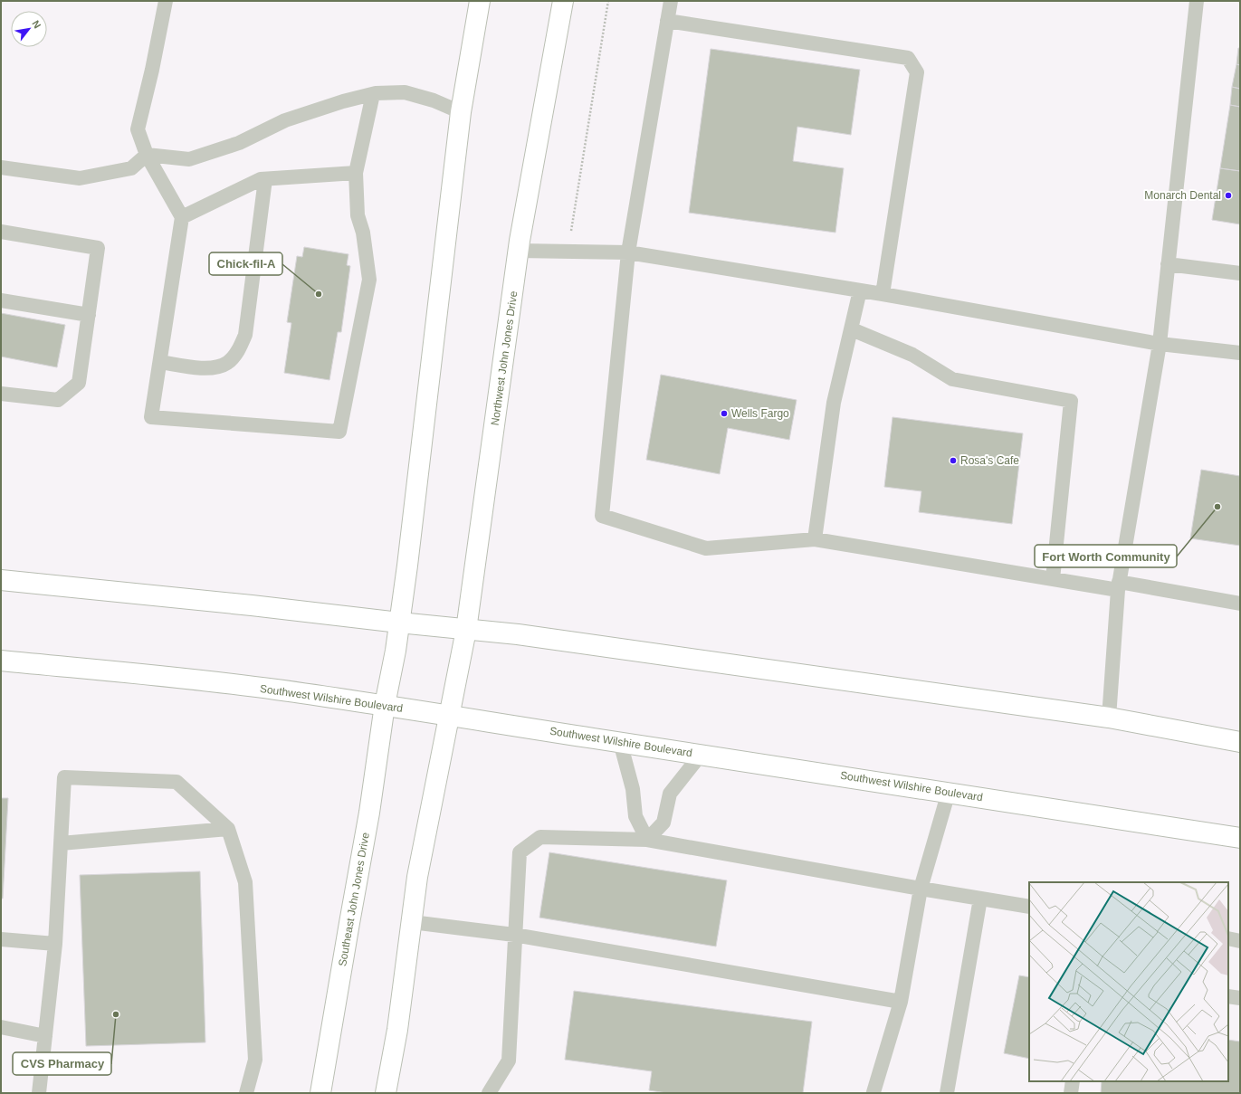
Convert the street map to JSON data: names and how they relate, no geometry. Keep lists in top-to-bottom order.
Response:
{
  "streets": {
    "main road": ["Northwest John Jones Drive", "Southwest Wilshire Boulevard", "Southeast John Jones Drive"]
  },
  "crossings": [
    ["Northwest John Jones Drive", "Southwest Wilshire Boulevard"],
    ["Southwest Wilshire Boulevard", "Southeast John Jones Drive"]
  ],
  "places": [
    "Monarch Dental",
    "Chick-fil-A",
    "Wells Fargo",
    "Rosa's Cafe",
    "Fort Worth Community",
    "CVS Pharmacy"
  ],
  "north": "top right"
}
